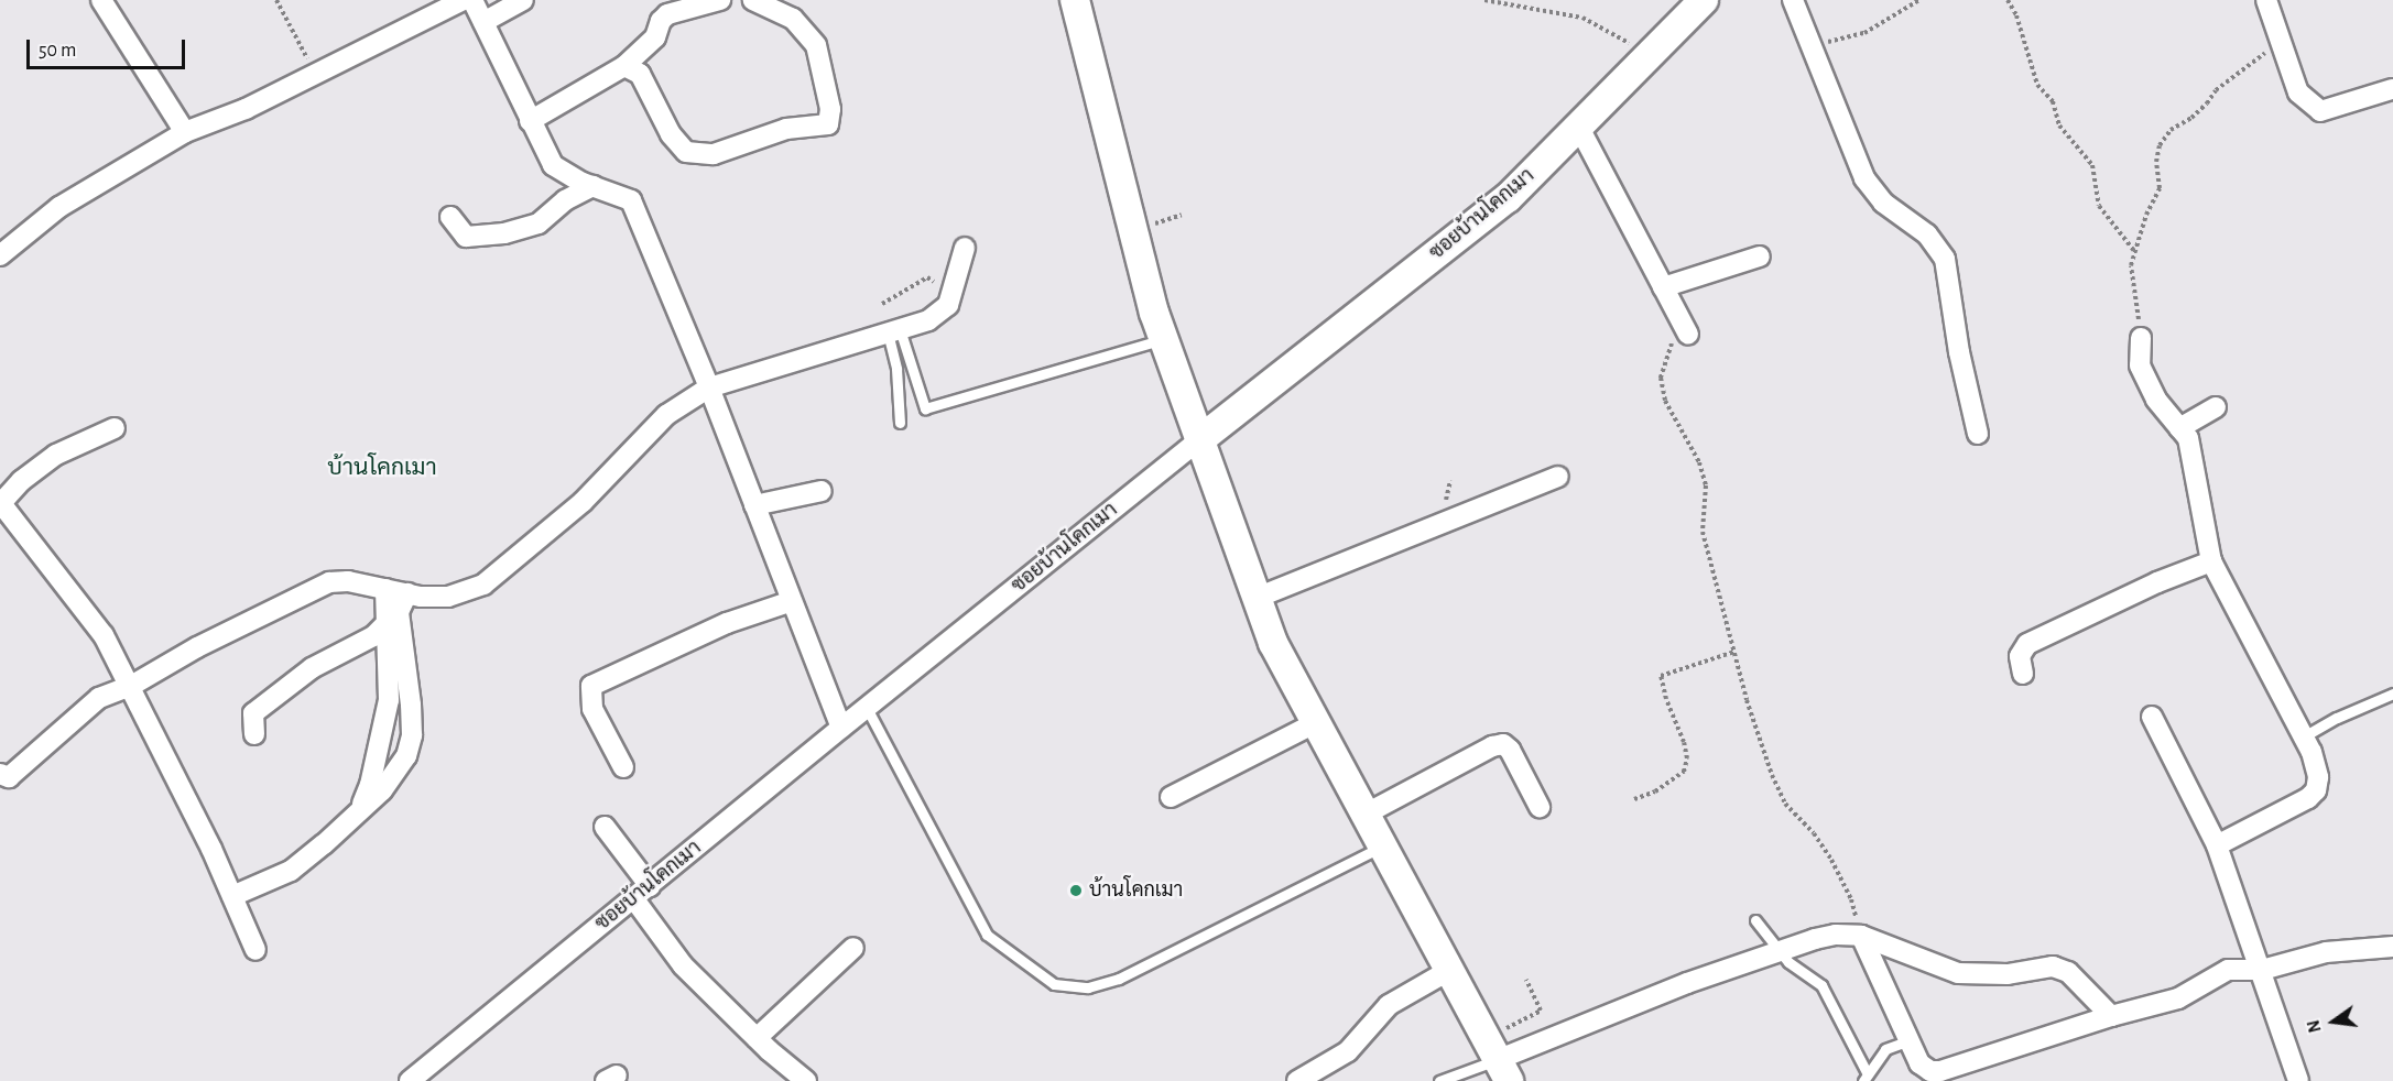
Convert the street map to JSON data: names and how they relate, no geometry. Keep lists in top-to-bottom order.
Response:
{
  "streets": {
    "street": ["ซอยบ้านโคกเมา"]
  },
  "districts": ["บ้านโคกเมา"],
  "places": ["บ้านโคกเมา"],
  "scale_bar": "50 m",
  "north": "left"
}
